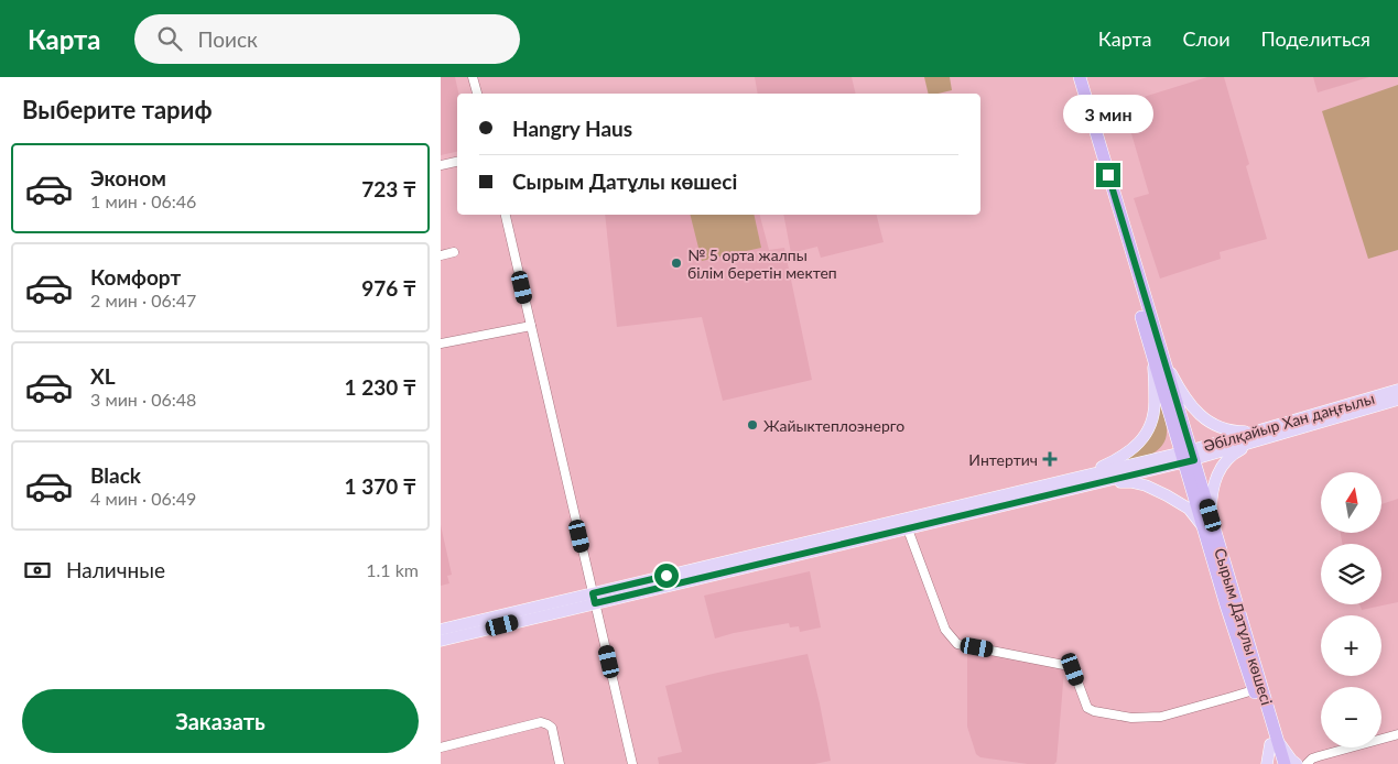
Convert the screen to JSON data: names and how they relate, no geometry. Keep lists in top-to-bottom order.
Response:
{
  "streets": {
    "highway": ["Сырым Датұлы көшесі"],
    "main road": ["Әбілқайыр Хан даңғылы"]
  },
  "crossings": [
    ["Әбілқайыр Хан даңғылы", "Сырым Датұлы көшесі"]
  ],
  "places": {
    "other": ["№ 5 орта жалпы білім беретін мектеп", "Жайыктеплоэнерго"],
    "health": ["Интертич"]
  },
  "north": "top",
  "page": {
    "header": "Карта",
    "search": "Поиск",
    "nav": ["Карта", "Слои", "Поделиться"],
    "heading": "Выберите тариф",
    "banner": ["Hangry Haus", "Сырым Датұлы көшесі"],
    "bubble": "3 мин",
    "list": [
      {
        "name": "Эконом",
        "note": "1 мин · 06:46",
        "value": "723 ₸"
      },
      {
        "name": "Комфорт",
        "note": "2 мин · 06:47",
        "value": "976 ₸"
      },
      {
        "name": "XL",
        "note": "3 мин · 06:48",
        "value": "1 230 ₸"
      },
      {
        "name": "Black",
        "note": "4 мин · 06:49",
        "value": "1 370 ₸"
      }
    ],
    "map_buttons": ["+", "−"],
    "pay": ["Наличные", "1.1 km"],
    "buttons": "Заказать"
  }
}
